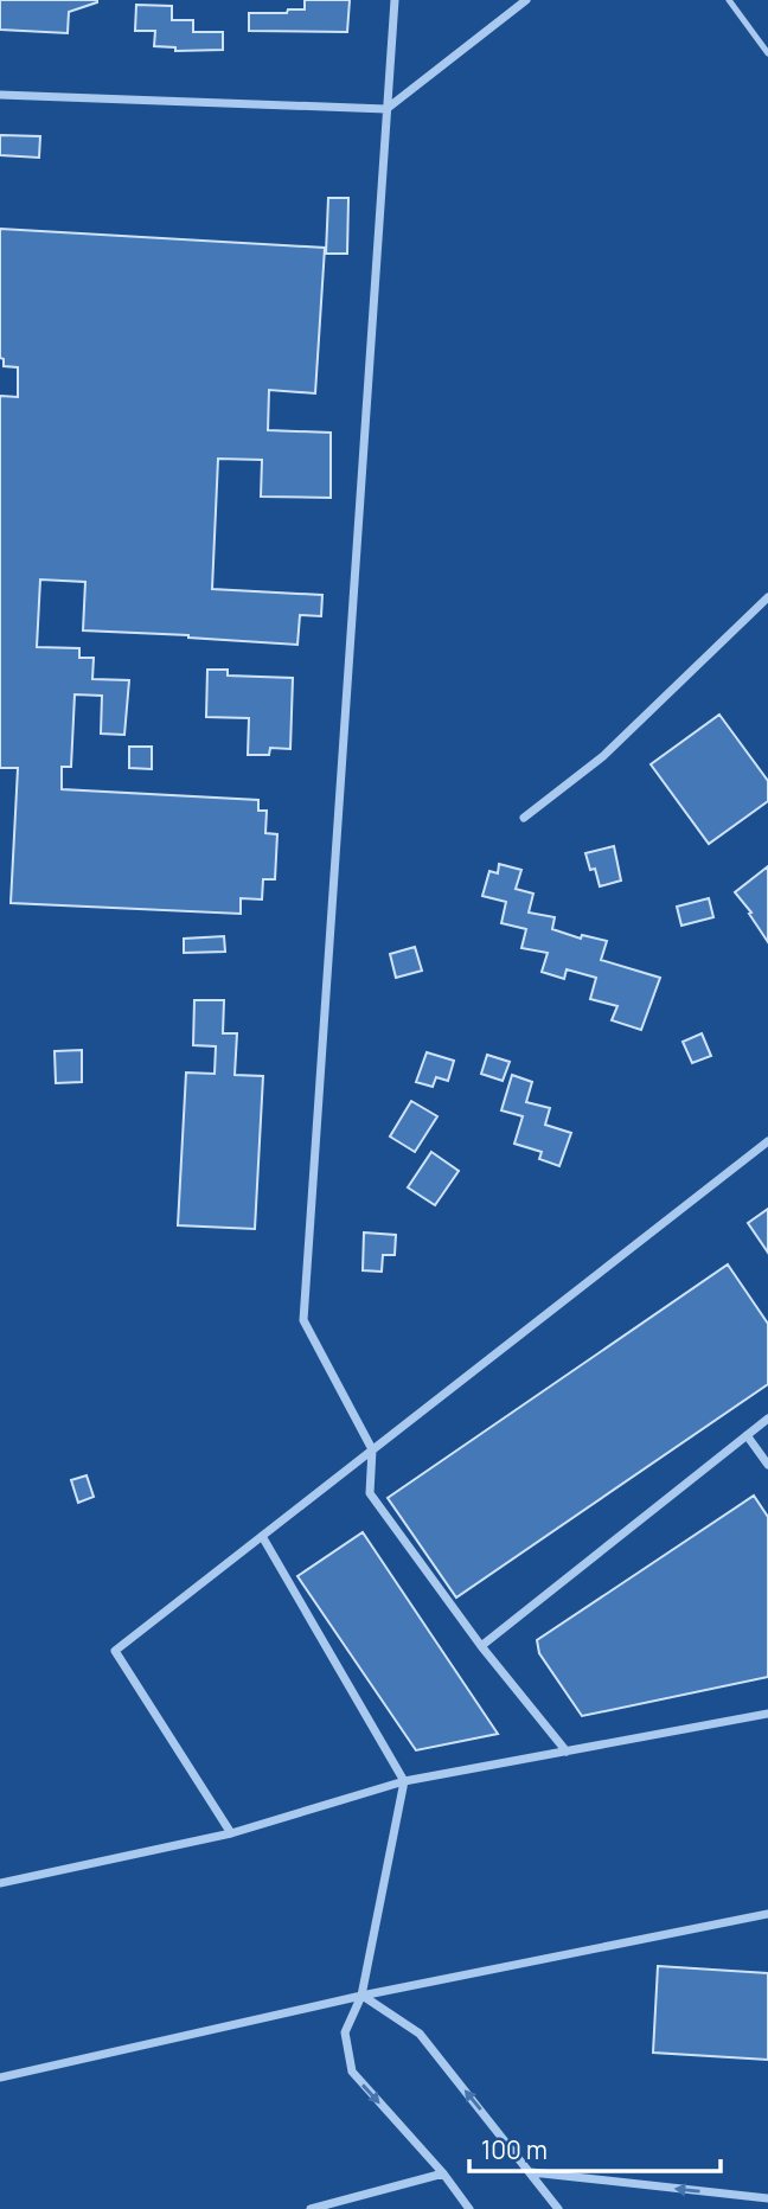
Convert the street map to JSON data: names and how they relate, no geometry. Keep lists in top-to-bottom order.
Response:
{
  "scale_bar": "100 m"
}
